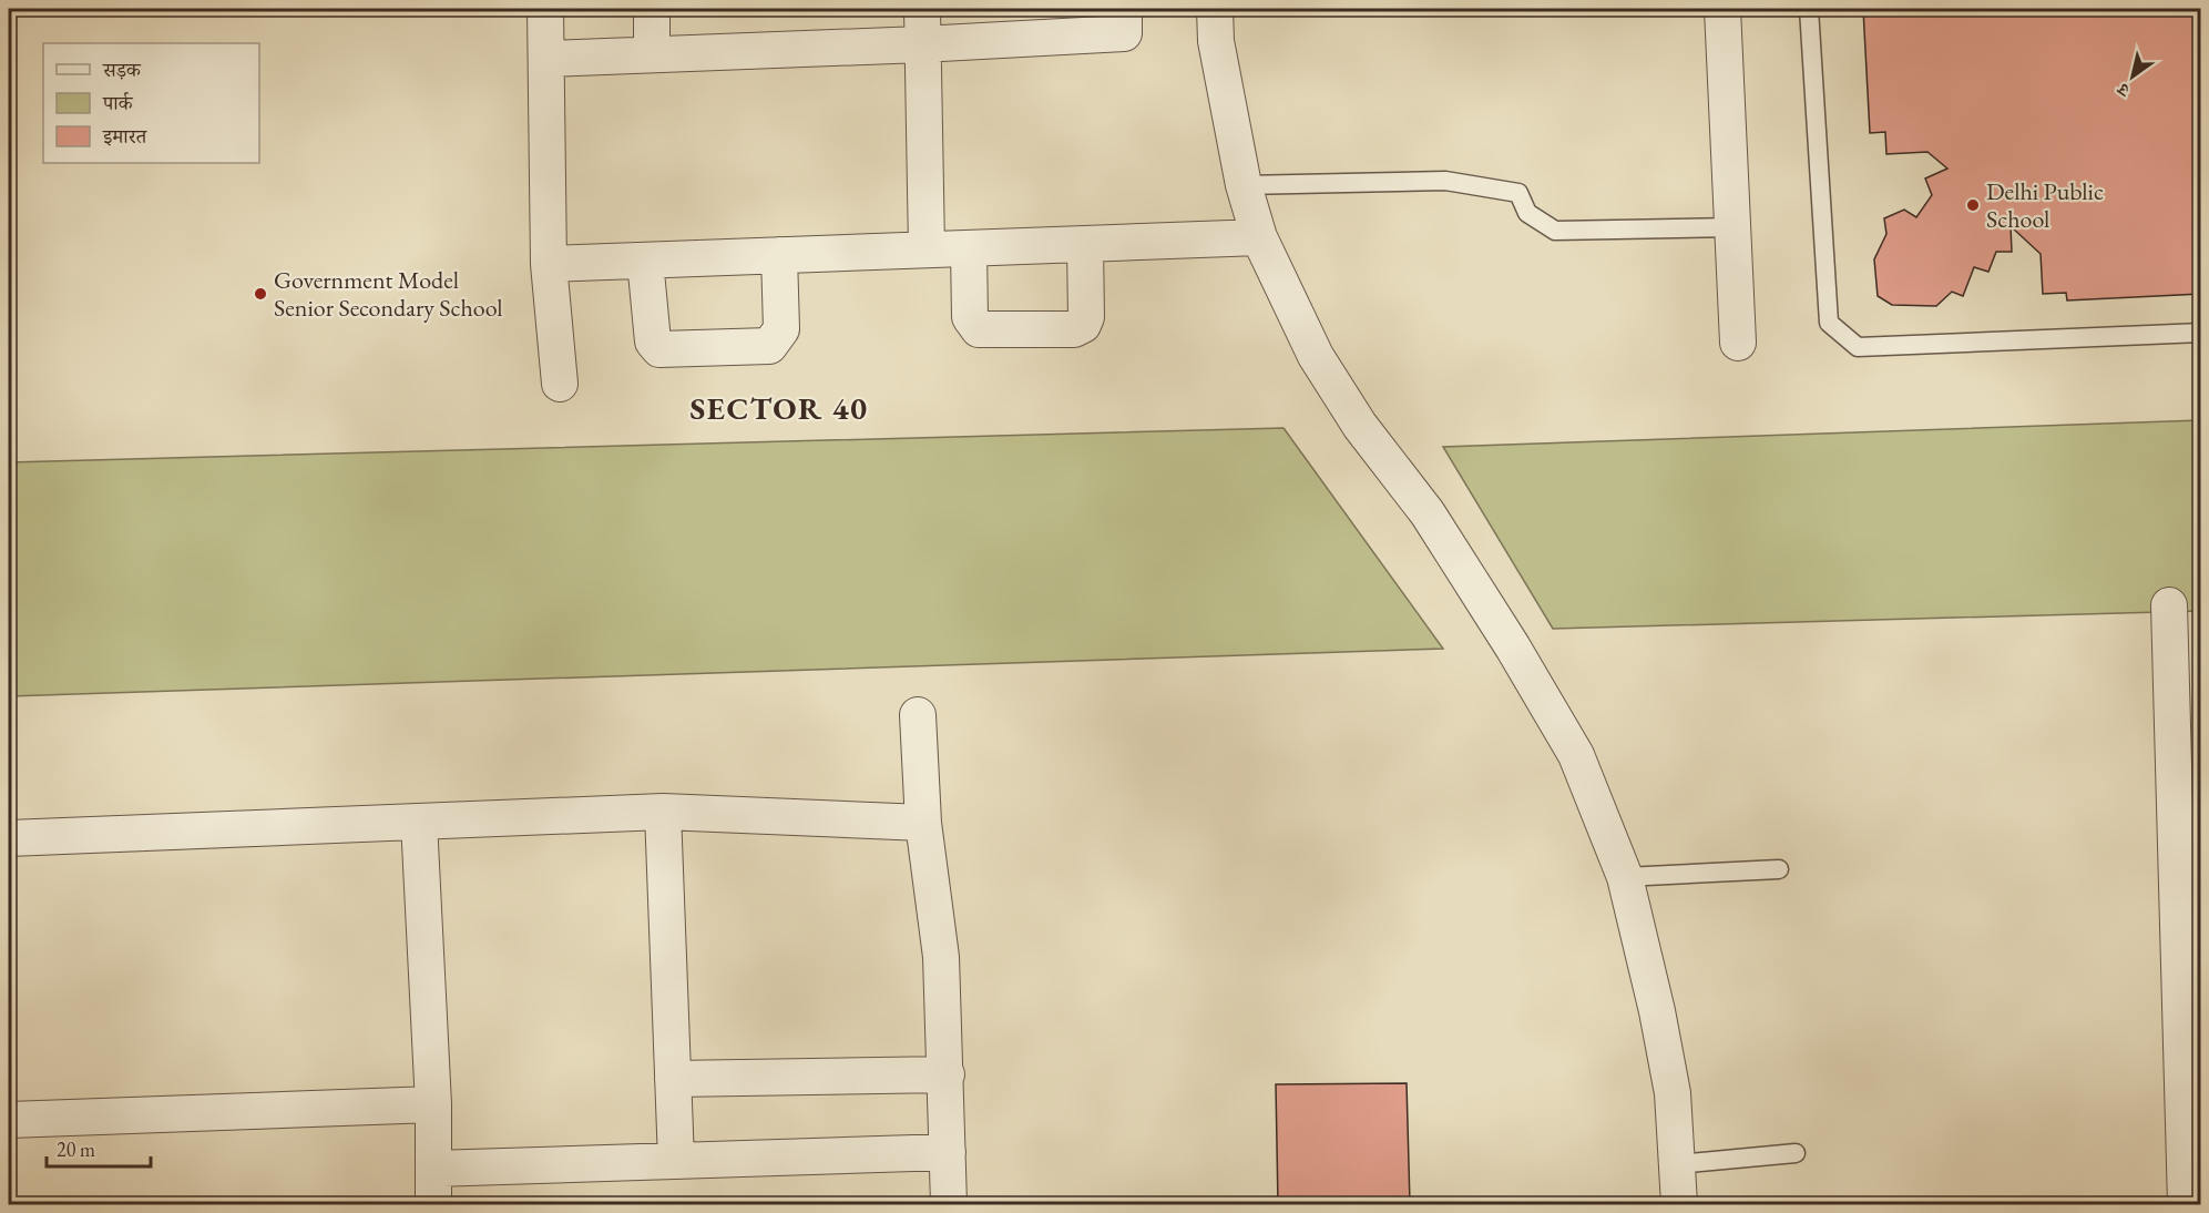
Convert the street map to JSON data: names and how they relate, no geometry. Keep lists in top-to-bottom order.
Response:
{
  "districts": ["SECTOR 40"],
  "places": ["Delhi Public School", "Government Model Senior Secondary School"],
  "legend": ["सड़क", "पार्क", "इमारत"],
  "scale_bar": "20 m",
  "north": "bottom left"
}
